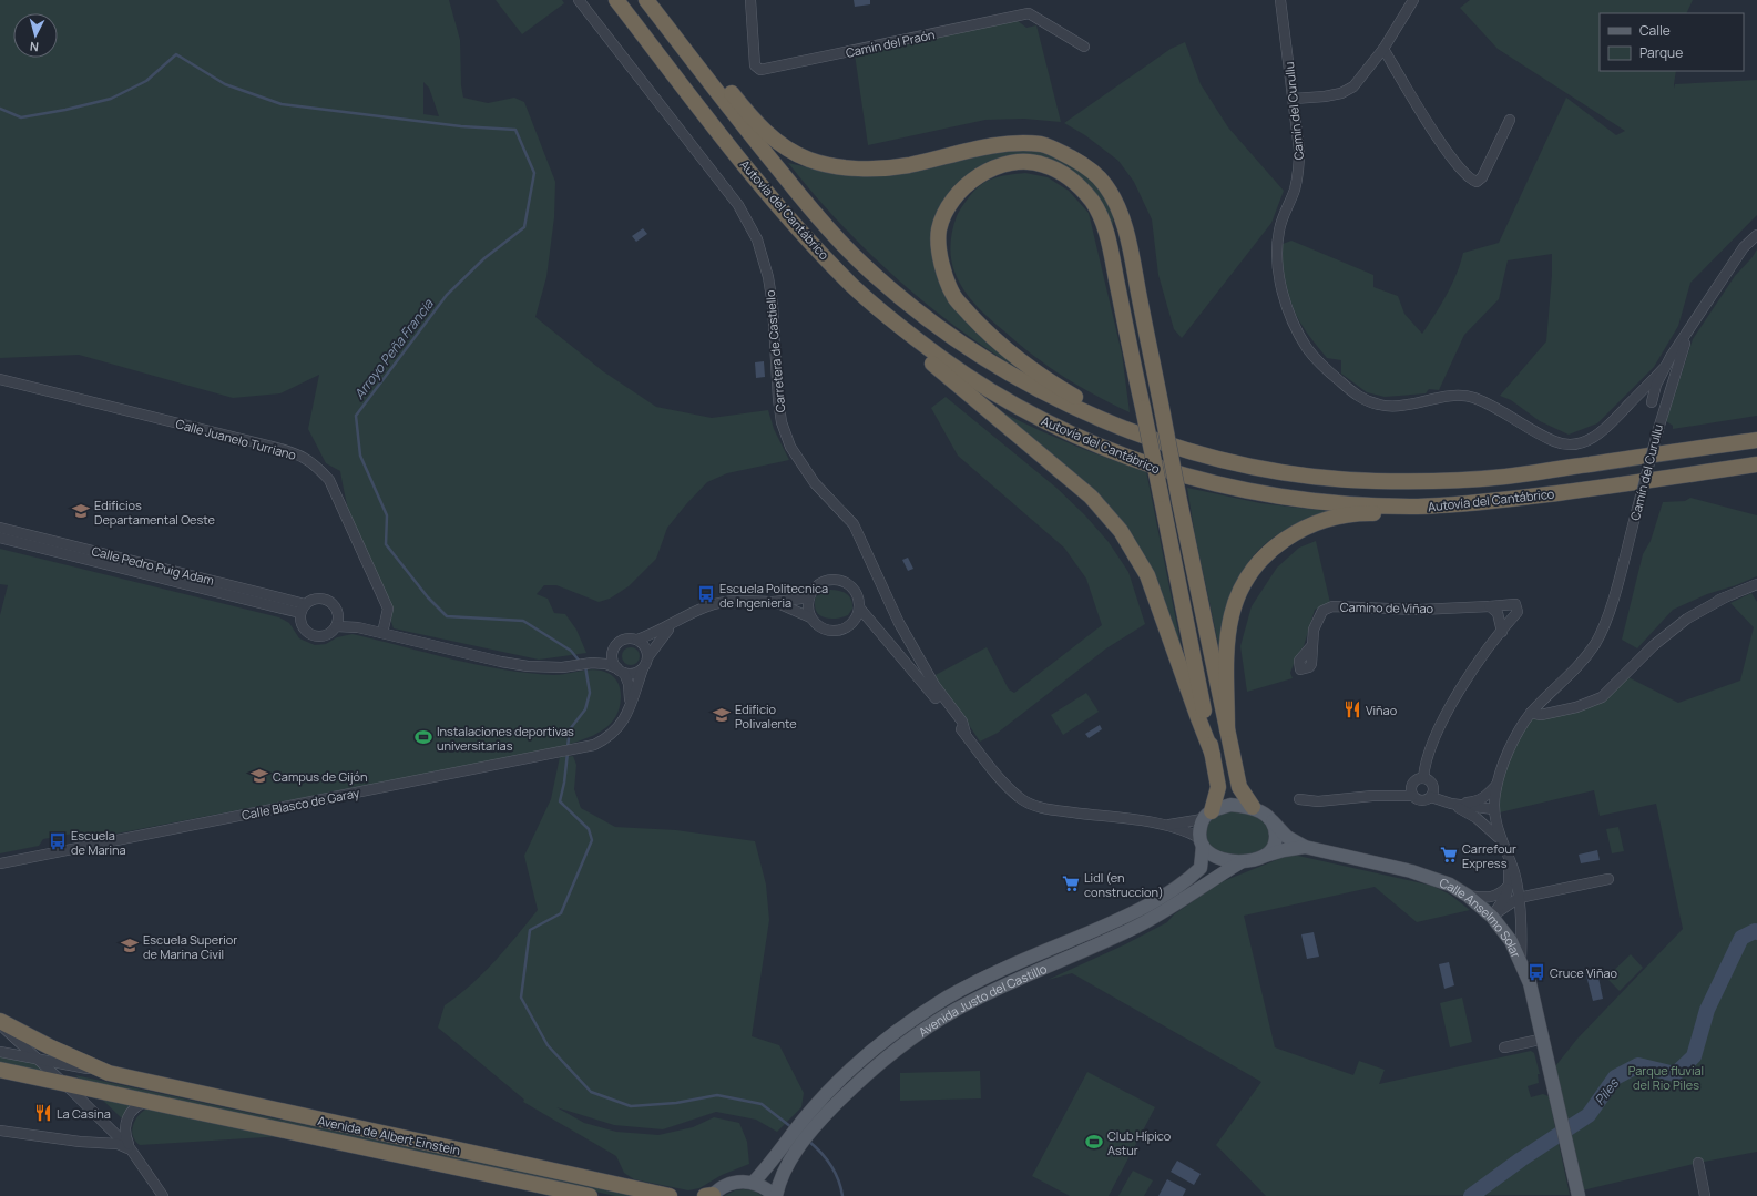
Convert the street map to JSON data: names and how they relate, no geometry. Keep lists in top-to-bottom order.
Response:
{
  "streets": {
    "highway": ["Autovía del Cantábrico", "Avenida de Albert Einstein"],
    "main road": ["Calle Anselmo Solar", "Avenida Justo del Castillo"],
    "street": [
      "Camín del Praón",
      "Camín del Curullu",
      "Carretera de Castiello",
      "Calle Juanelo Turriano",
      "Calle Pedro Puig Adam",
      "Camino de Viñao",
      "Calle Blasco de Garay"
    ]
  },
  "crossings": [
    ["Carretera de Castiello", "Calle Anselmo Solar"],
    ["Carretera de Castiello", "Avenida Justo del Castillo"],
    ["Calle Anselmo Solar", "Avenida Justo del Castillo"]
  ],
  "water": ["Arroyo Peña Francia", "Piles"],
  "parks": ["Parque fluvial del Rio Piles"],
  "places": {
    "school or university": [
      "Edificios Departamental Oeste",
      "Edificio Polivalente",
      "Campus de Gijón",
      "Escuela Superior de Marina Civil"
    ],
    "bus stop": ["Escuela Politecnica de Ingenieria", "Escuela de Marina", "Cruce Viñao"],
    "restaurant": ["Viñao", "La Casina"],
    "sports": ["Instalaciones deportivas universitarias", "Club Hípico Astur"],
    "supermarket": ["Carrefour Express", "Lidl (en construccion)"]
  },
  "legend": ["Calle", "Parque"],
  "north": "bottom"
}
